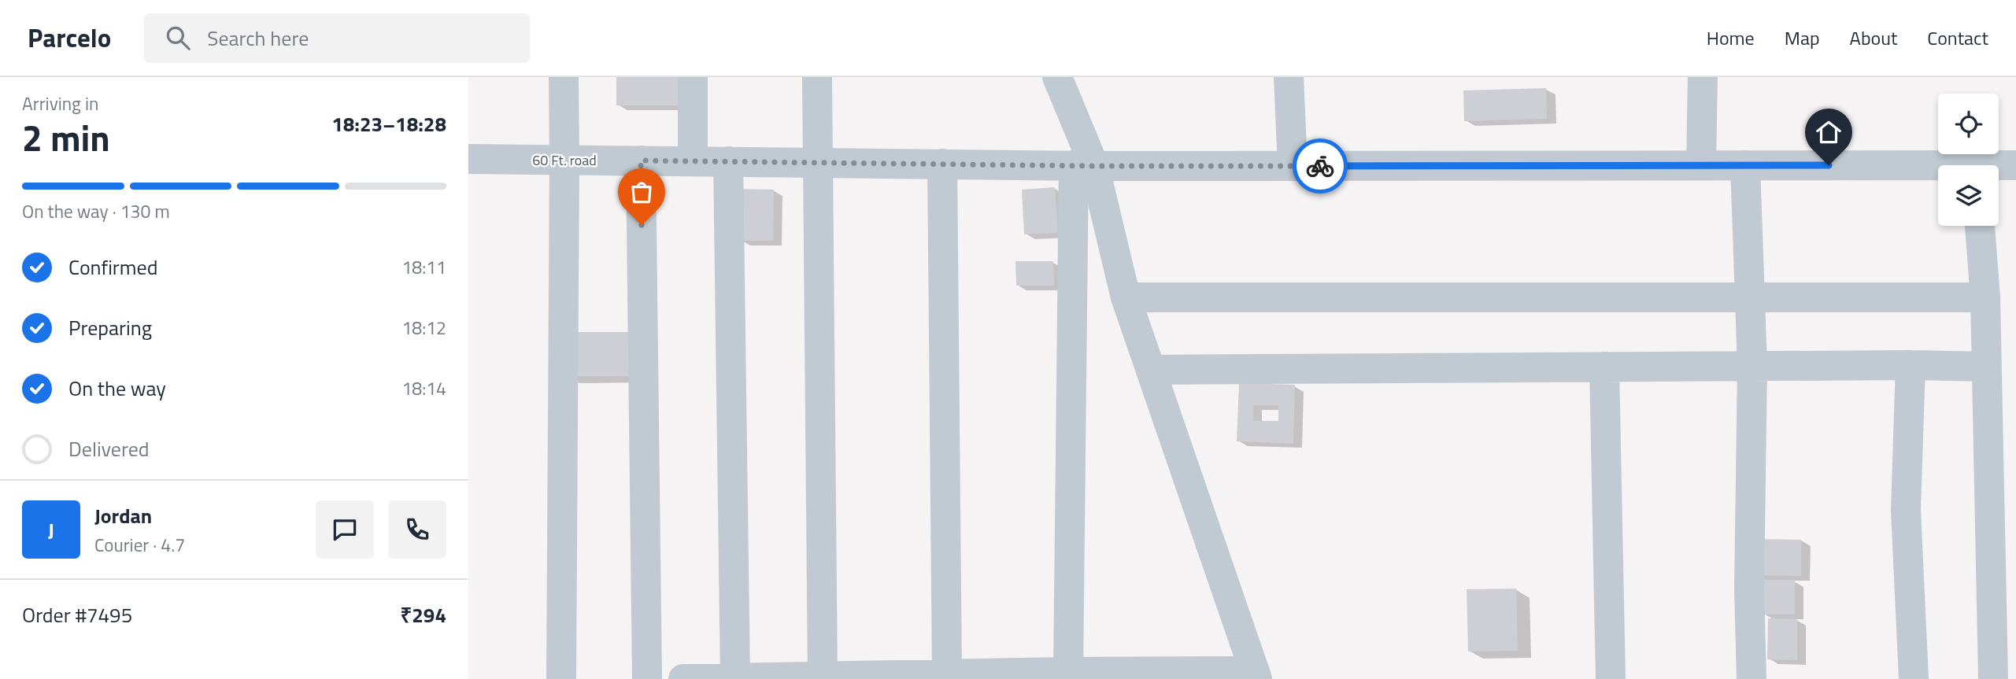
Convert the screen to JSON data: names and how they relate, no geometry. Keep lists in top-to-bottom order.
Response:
{
  "streets": {
    "street": ["60 Ft. road"]
  },
  "page": {
    "header": "Parcelo",
    "search": "Search here",
    "nav": [
      "Home",
      "Map",
      "About",
      "Contact"
    ],
    "heading": ["2 min", "Arriving in", "18:23–18:28"],
    "panel": [
      "Jordan",
      "Courier · 4.7",
      "Order #7495",
      "₹294"
    ],
    "bar": "On the way · 130 m",
    "list": [
      ["Confirmed", "18:11"],
      ["Preparing", "18:12"],
      ["On the way", "18:14"],
      "Delivered"
    ],
    "round": "J"
  }
}
